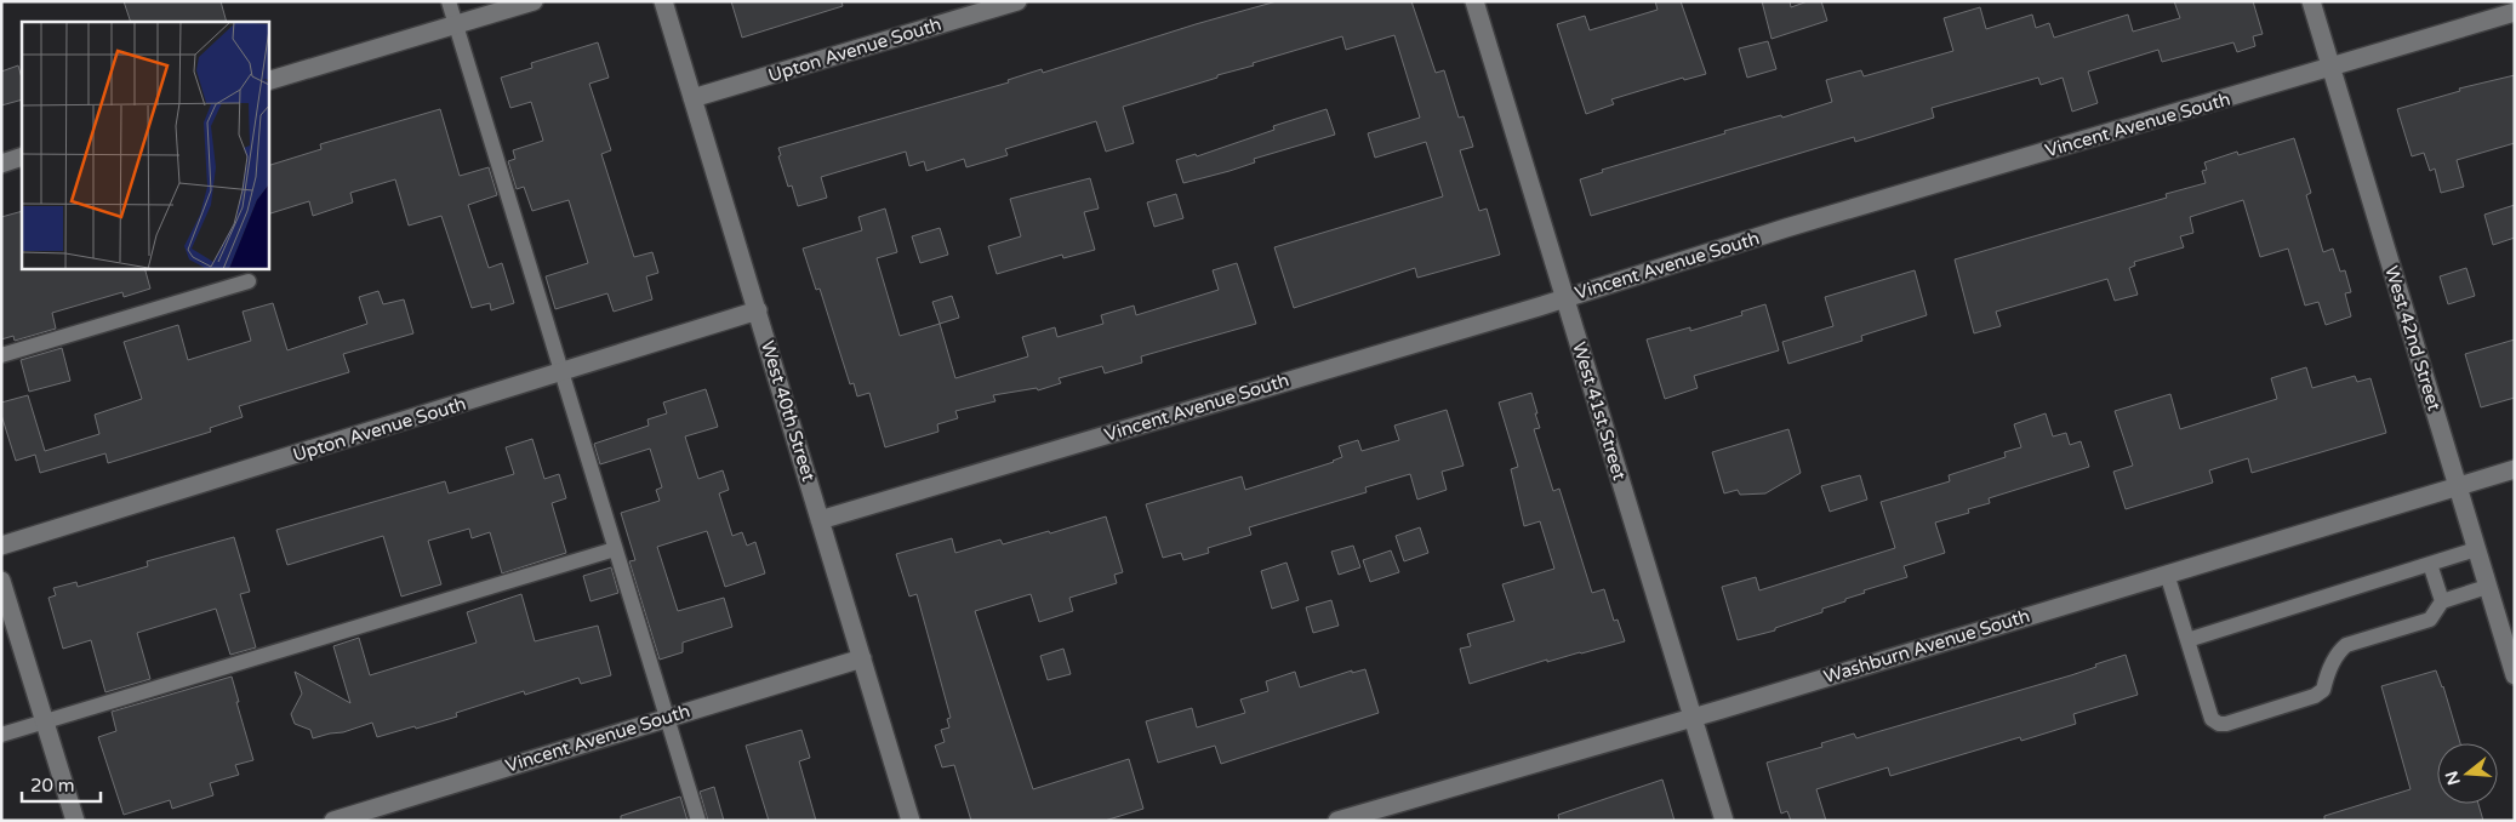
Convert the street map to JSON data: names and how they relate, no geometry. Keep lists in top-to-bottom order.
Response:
{
  "streets": {
    "street": [
      "Upton Avenue South",
      "Vincent Avenue South",
      "West 42nd Street",
      "West 40th Street",
      "West 41st Street",
      "Washburn Avenue South"
    ]
  },
  "crossings": [
    ["Upton Avenue South", "West 40th Street"],
    ["Vincent Avenue South", "West 42nd Street"],
    ["Vincent Avenue South", "West 40th Street"],
    ["Vincent Avenue South", "West 41st Street"],
    ["West 42nd Street", "Washburn Avenue South"],
    ["West 41st Street", "Washburn Avenue South"]
  ],
  "scale_bar": "20 m",
  "north": "left"
}
